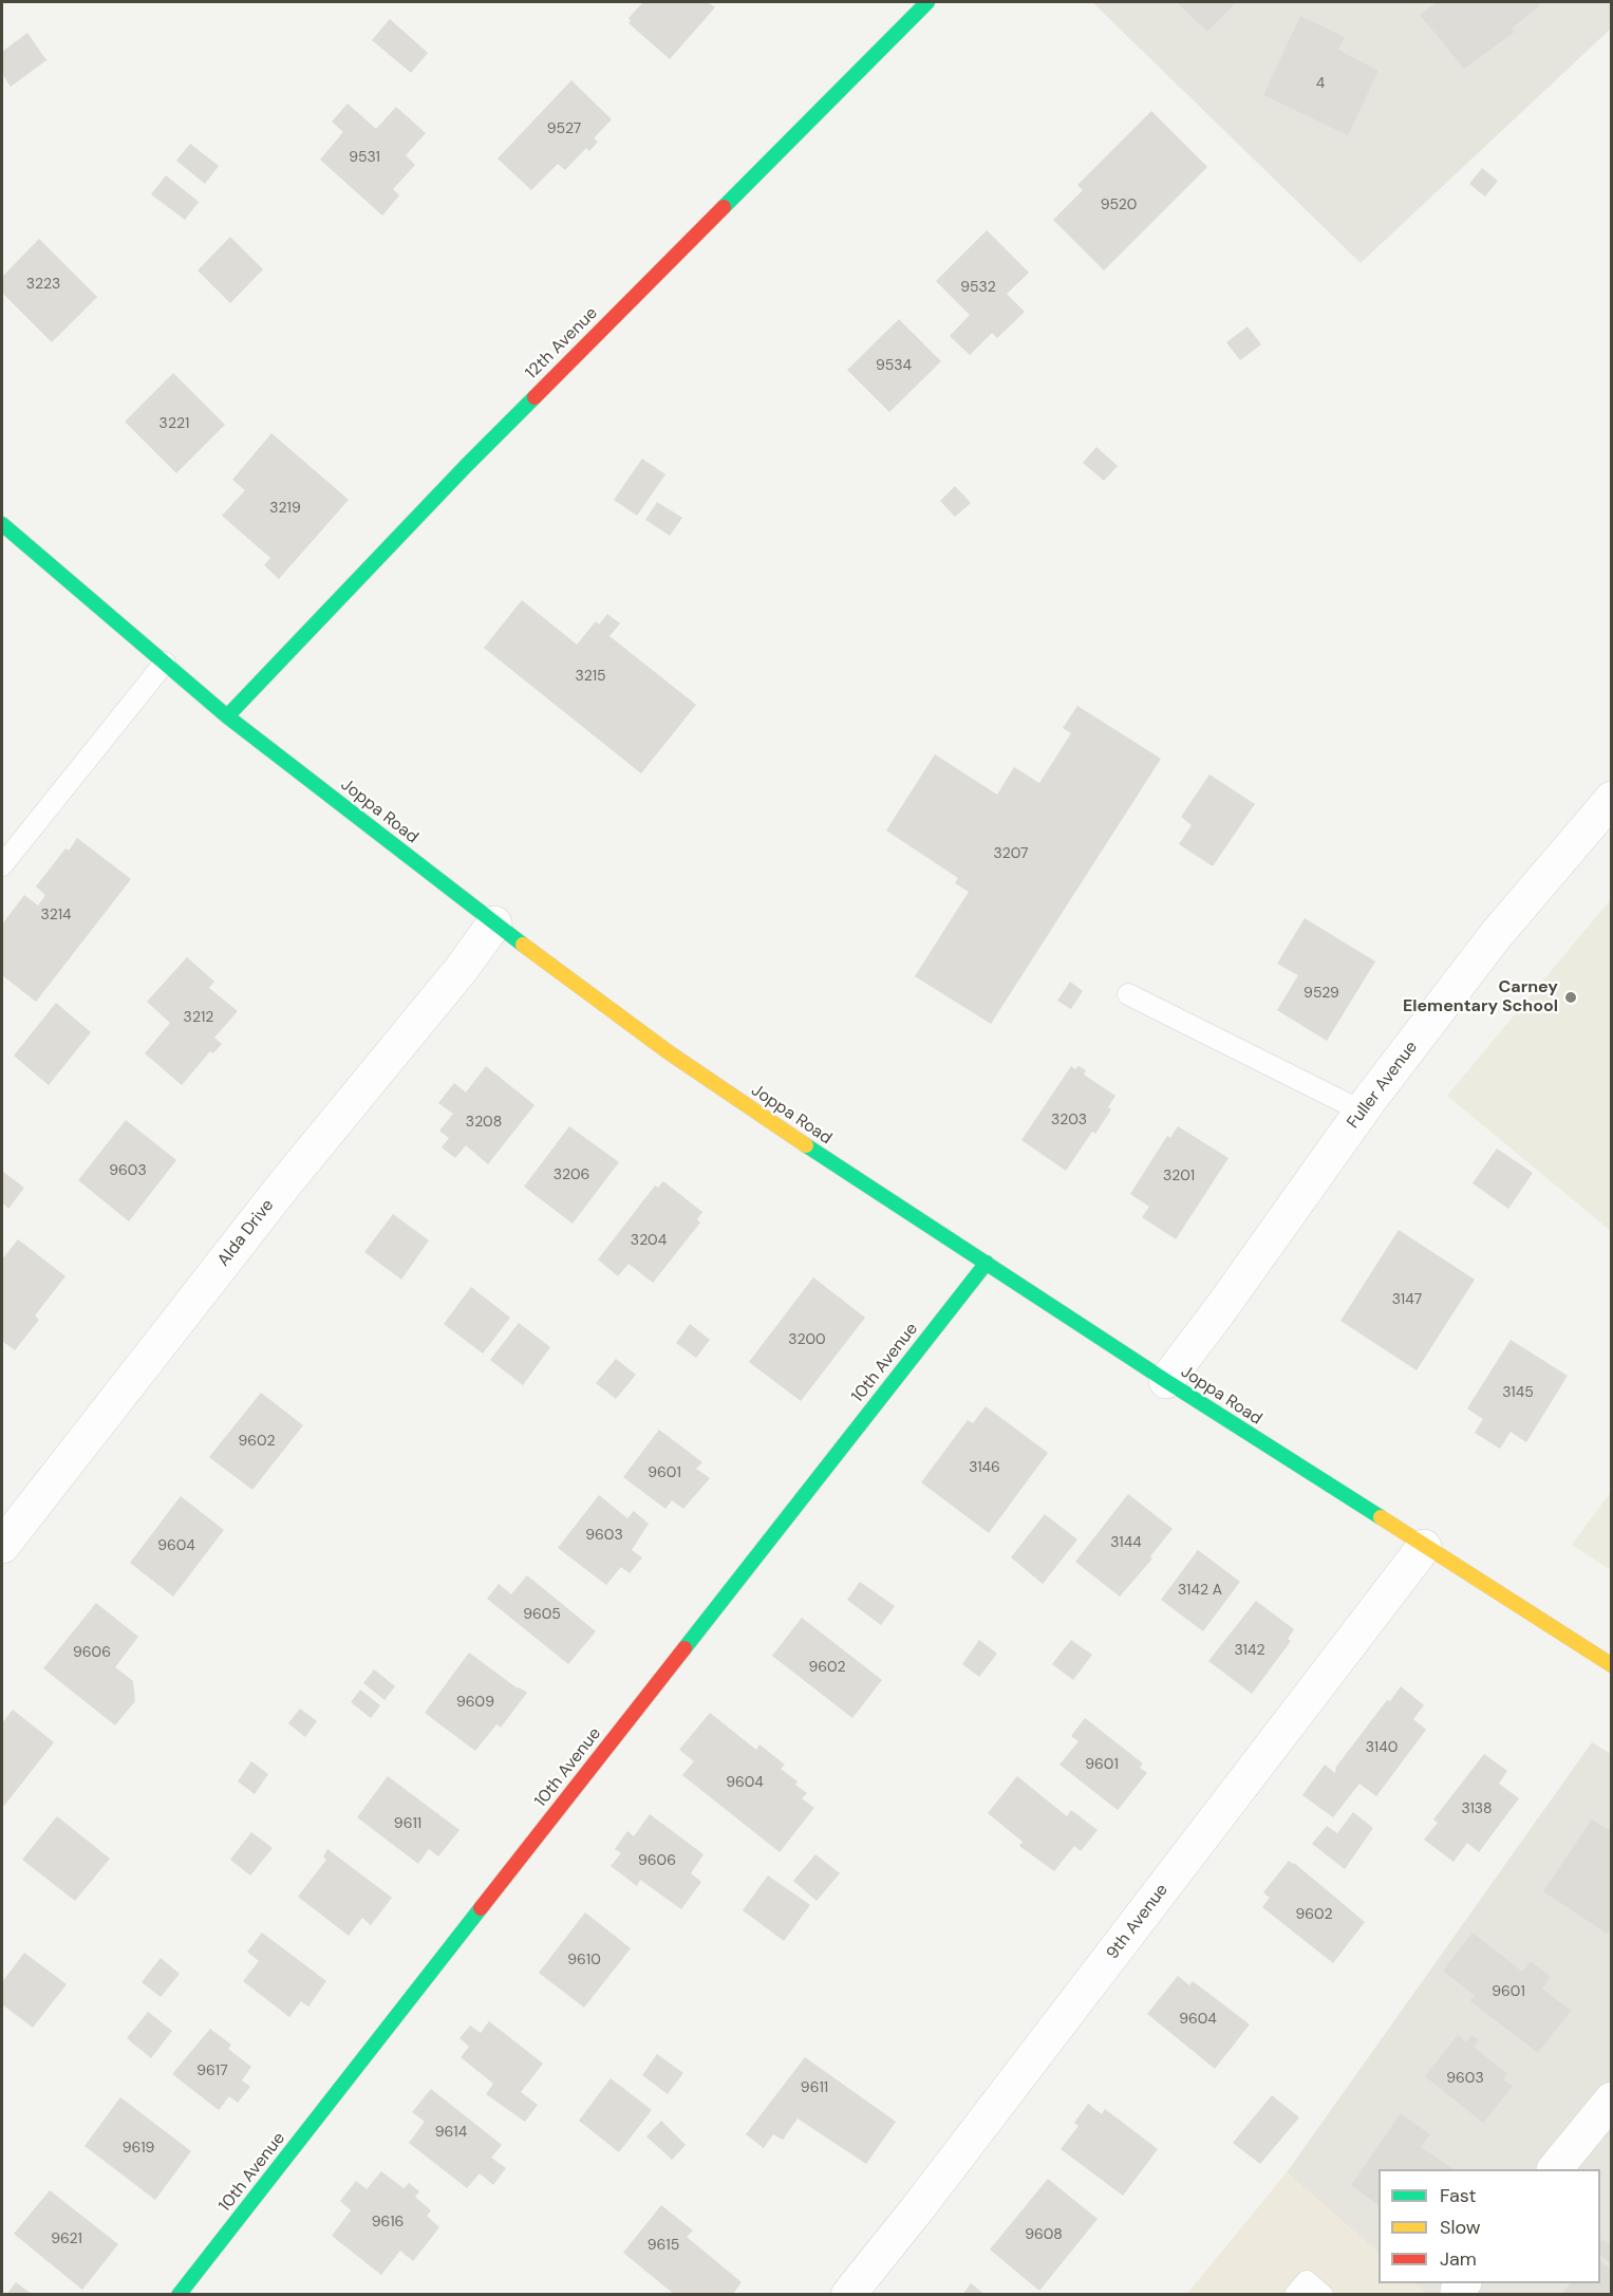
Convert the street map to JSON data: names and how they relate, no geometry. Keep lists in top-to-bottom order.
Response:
{
  "streets": {
    "street": [
      "12th Avenue",
      "Joppa Road",
      "Fuller Avenue",
      "Alda Drive",
      "10th Avenue",
      "9th Avenue"
    ]
  },
  "crossings": [
    ["12th Avenue", "Joppa Road"],
    ["Joppa Road", "Fuller Avenue"],
    ["Joppa Road", "Alda Drive"],
    ["Joppa Road", "10th Avenue"],
    ["Joppa Road", "9th Avenue"]
  ],
  "places": ["Carney Elementary School"],
  "house_numbers": [
    "4",
    "9527",
    "9531",
    "9520",
    "3223",
    "9532",
    "9534",
    "3221",
    "3219",
    "3215",
    "3207",
    "3214",
    "9529",
    "3212",
    "3203",
    "3208",
    "9603",
    "3206",
    "3201",
    "3204",
    "3147",
    "3200",
    "3145",
    "9602",
    "3146",
    "9601",
    "9603",
    "3144",
    "9604",
    "3142 A",
    "9605",
    "3142",
    "9606",
    "9602",
    "9609",
    "3140",
    "9601",
    "9604",
    "3138",
    "9611",
    "9606",
    "9602",
    "9610",
    "9601",
    "9604",
    "9617",
    "9603",
    "9611",
    "9614",
    "9619",
    "9616",
    "9608",
    "9621",
    "9615"
  ],
  "legend": ["Fast", "Slow", "Jam"]
}
